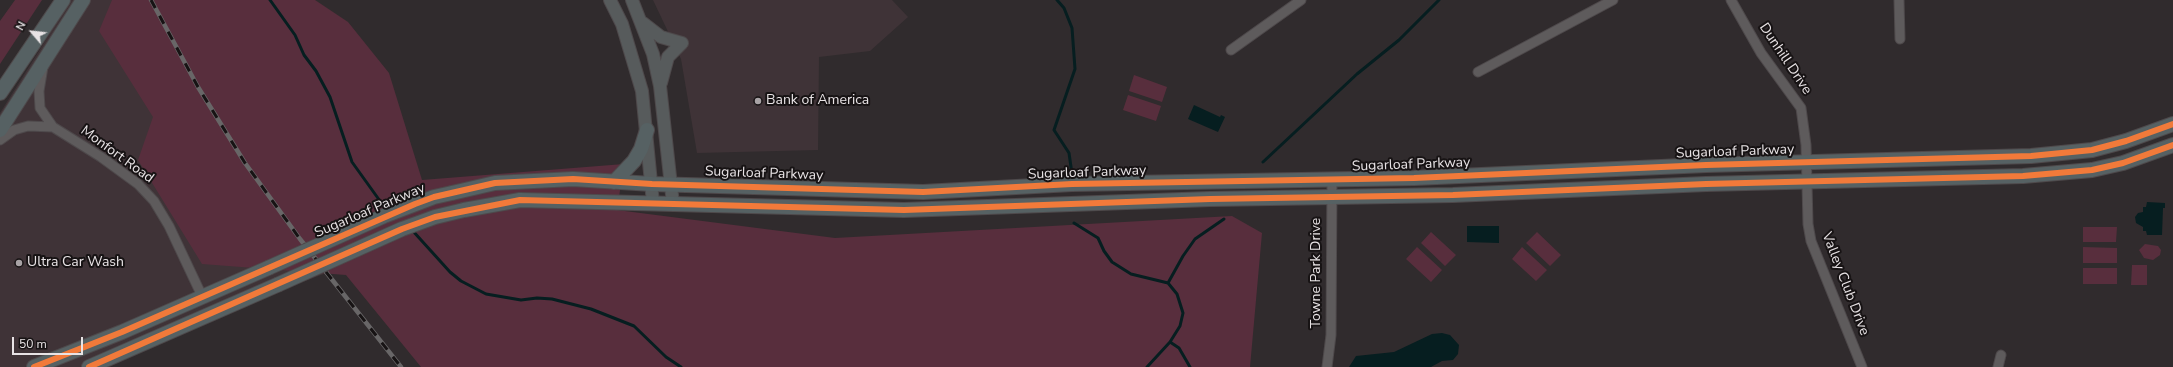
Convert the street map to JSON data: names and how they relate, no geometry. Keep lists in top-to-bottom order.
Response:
{
  "streets": {
    "main road": ["Sugarloaf Parkway"],
    "street": [
      "Dunhill Drive",
      "Monfort Road",
      "Towne Park Drive",
      "Valley Club Drive"
    ]
  },
  "crossings": [
    ["Dunhill Drive", "Sugarloaf Parkway"],
    ["Dunhill Drive", "Valley Club Drive"],
    ["Sugarloaf Parkway", "Monfort Road"],
    ["Sugarloaf Parkway", "Towne Park Drive"],
    ["Sugarloaf Parkway", "Valley Club Drive"]
  ],
  "places": ["Bank of America", "Ultra Car Wash"],
  "scale_bar": "50 m",
  "north": "top left"
}
